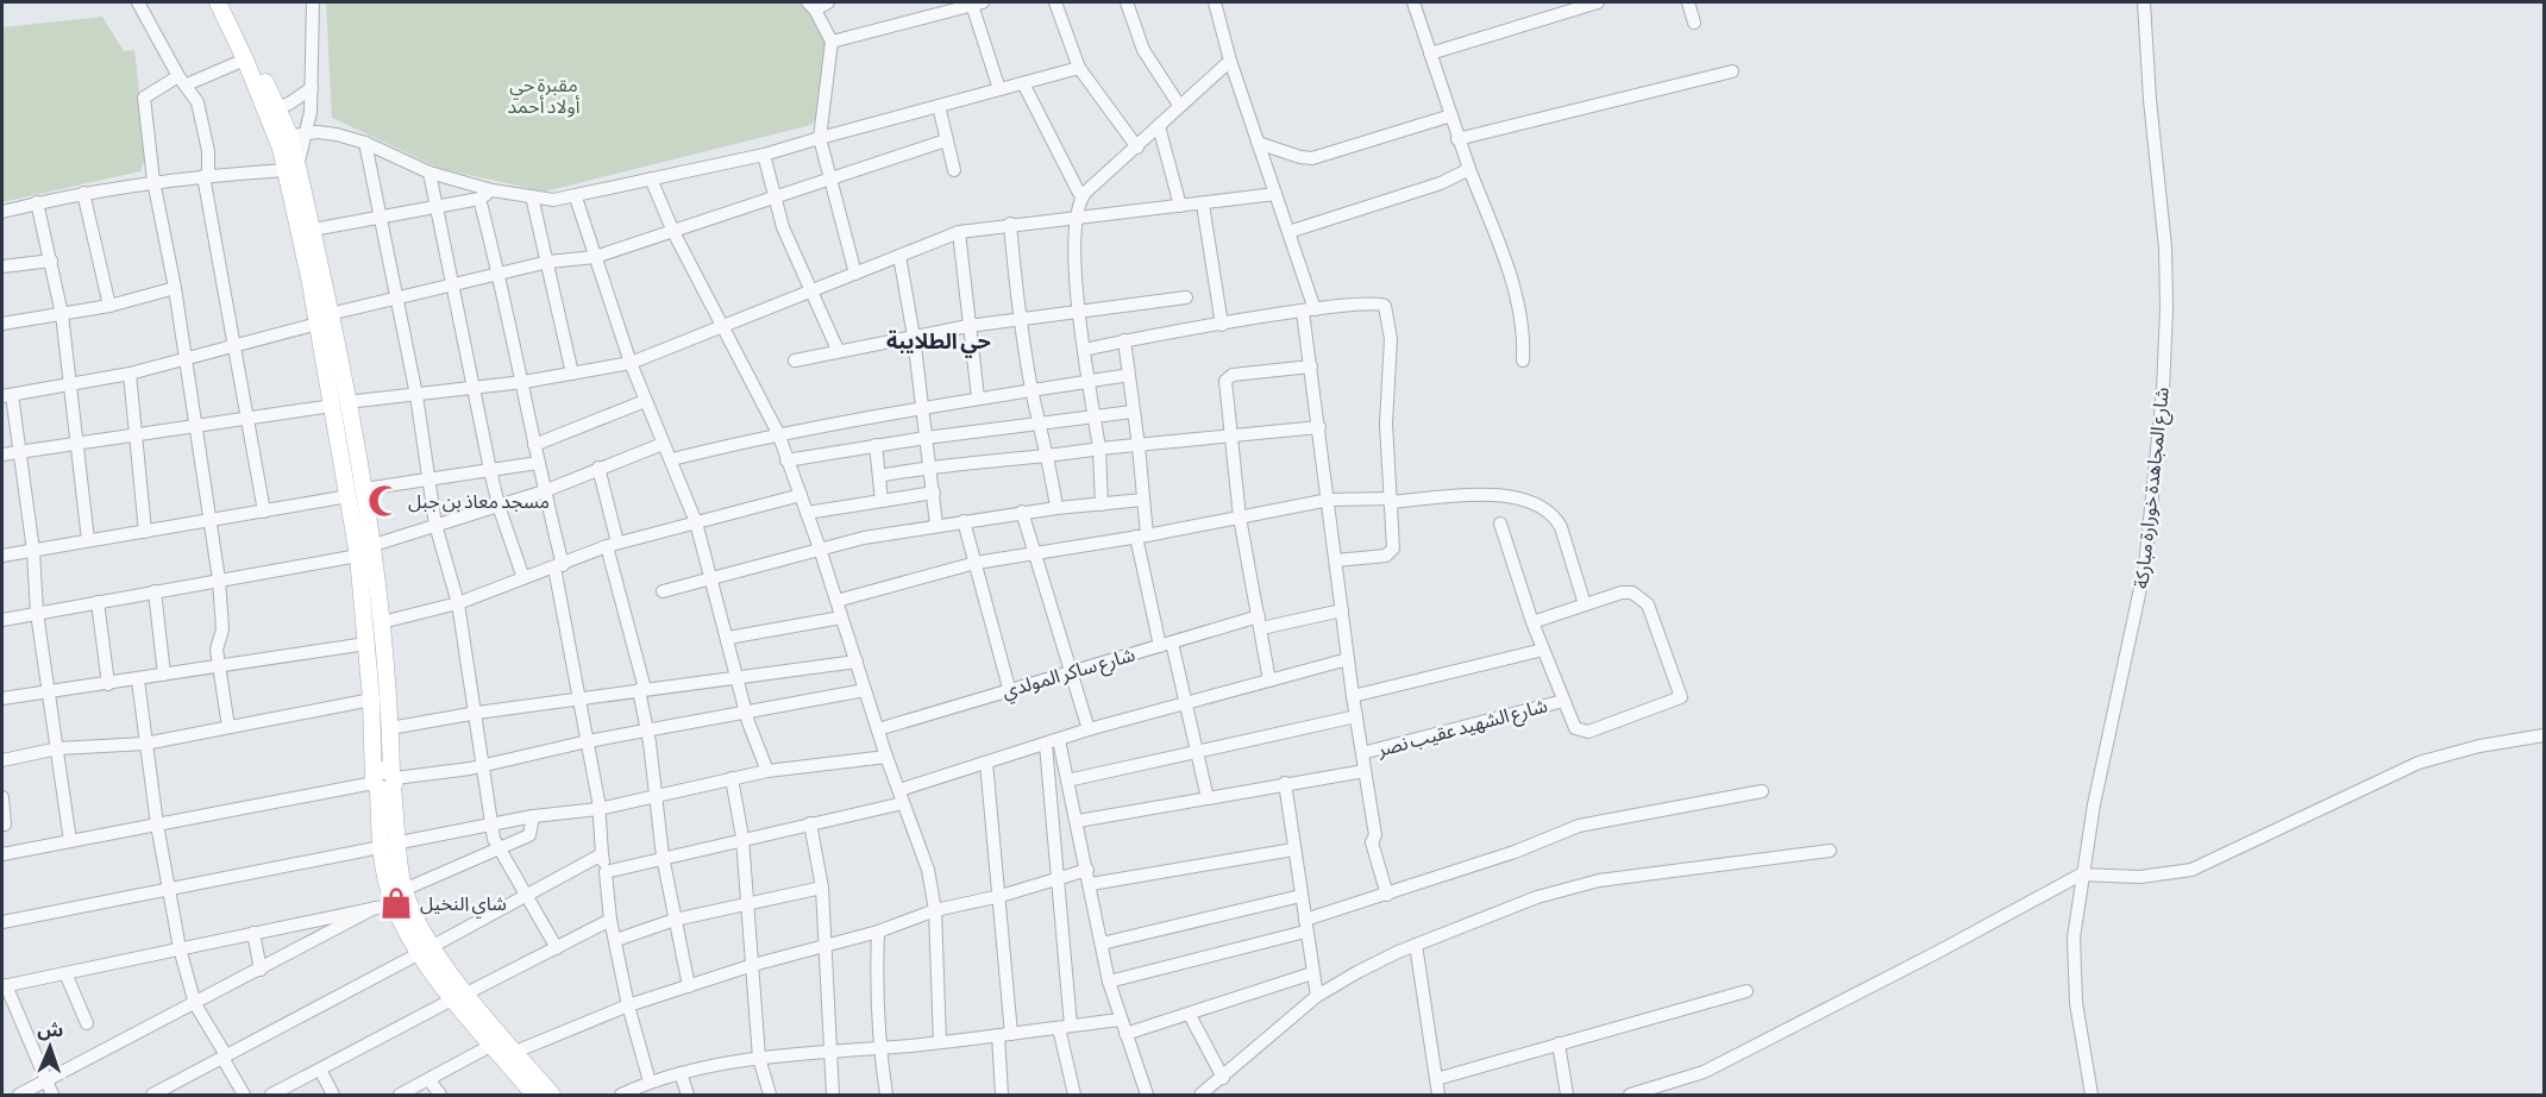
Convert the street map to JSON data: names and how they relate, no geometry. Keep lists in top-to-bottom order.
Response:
{
  "streets": {
    "street": ["شارع المجاهدة خورارة مباركة", "شارع ساكر المولدي", "شارع الشهيد عقيب نصر"]
  },
  "districts": ["حي الطلايبة"],
  "parks": ["مقبرة حي أولاد أحمد"],
  "places": {
    "mosque": ["مسجد معاذ بن جبل"],
    "shop": ["شاي النخيل"]
  },
  "north": "top"
}
